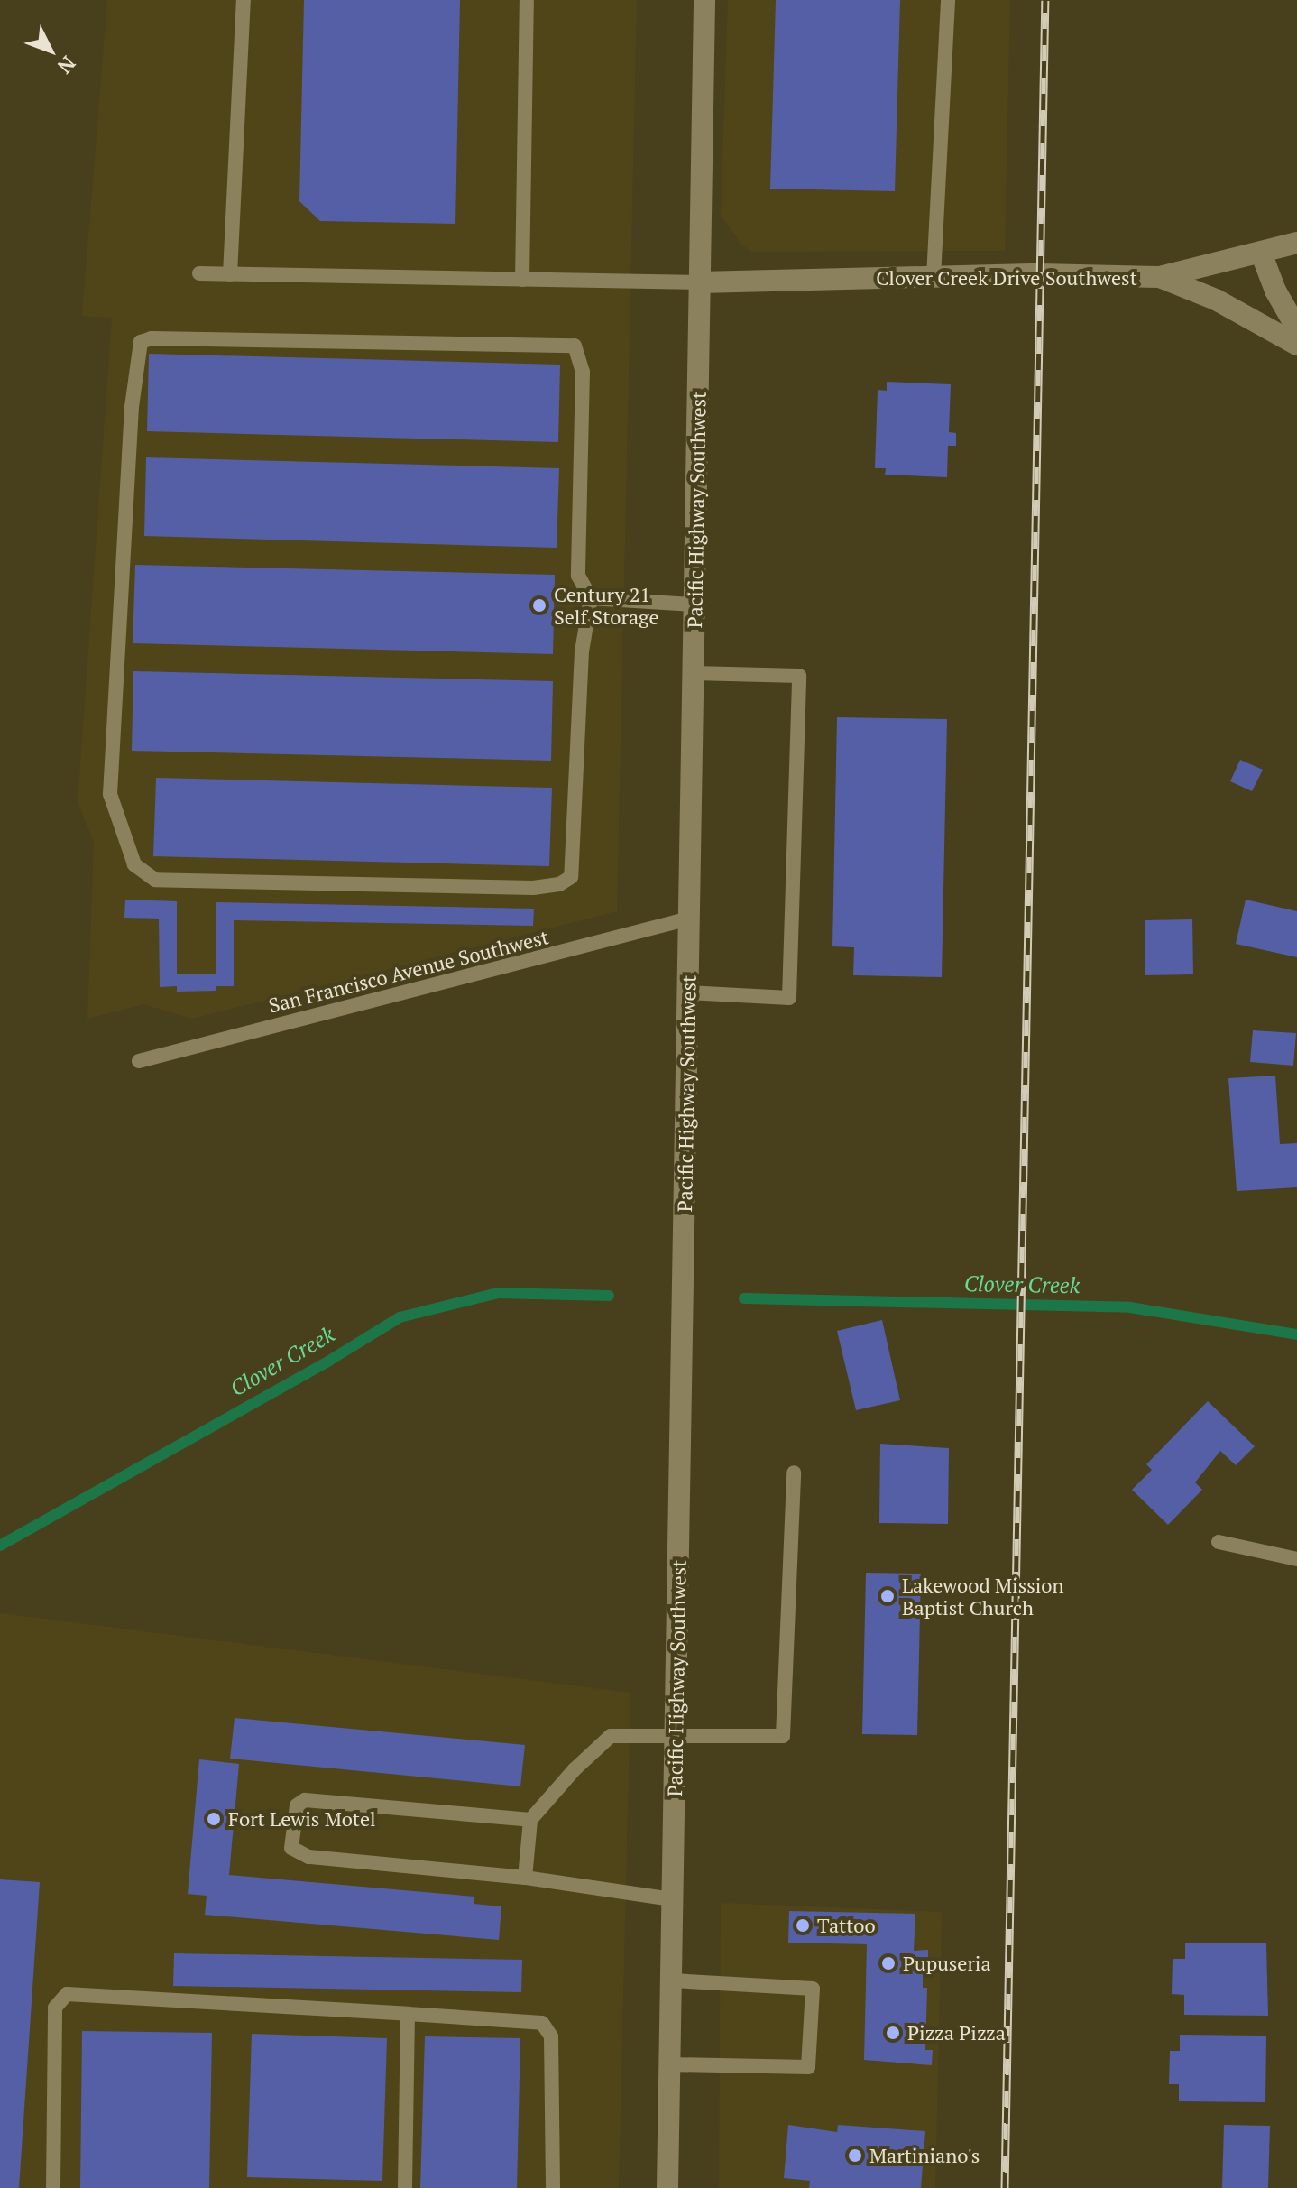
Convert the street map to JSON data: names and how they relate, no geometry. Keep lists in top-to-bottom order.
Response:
{
  "streets": {
    "street": ["Clover Creek Drive Southwest", "Pacific Highway Southwest"],
    "lane": ["San Francisco Avenue Southwest"]
  },
  "crossings": [
    ["Clover Creek Drive Southwest", "Pacific Highway Southwest"],
    ["Pacific Highway Southwest", "San Francisco Avenue Southwest"]
  ],
  "water": ["Clover Creek"],
  "places": [
    "Century 21 Self Storage",
    "Lakewood Mission Baptist Church",
    "Fort Lewis Motel",
    "Tattoo",
    "Pupuseria",
    "Pizza Pizza",
    "Martiniano's"
  ],
  "north": "bottom right"
}
